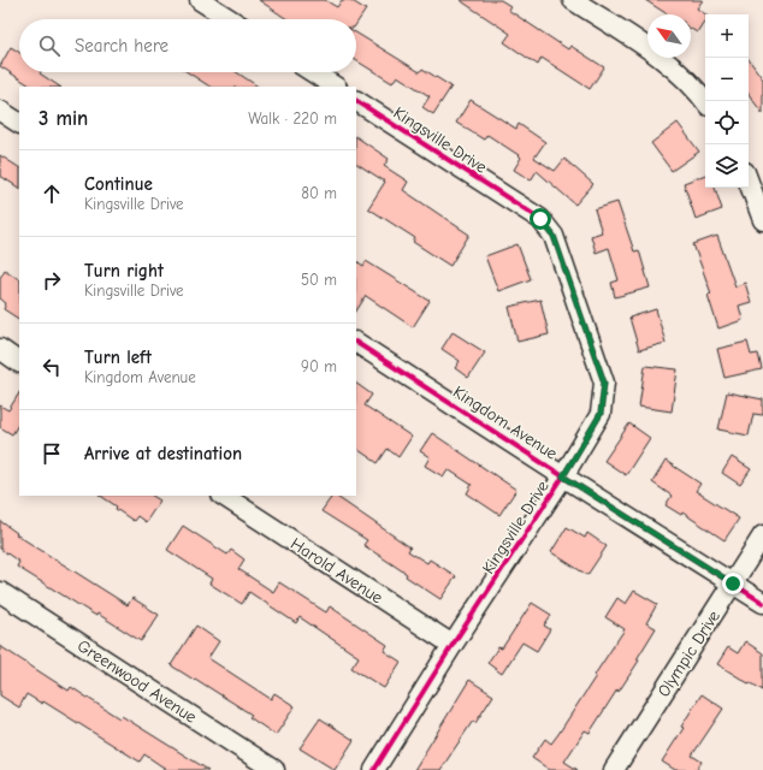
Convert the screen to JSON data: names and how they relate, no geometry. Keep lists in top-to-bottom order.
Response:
{
  "streets": {
    "street": [
      "Kingsville Drive",
      "Kingdom Avenue",
      "Harold Avenue",
      "Olympic Drive",
      "Greenwood Avenue"
    ]
  },
  "crossings": [
    ["Kingsville Drive", "Kingdom Avenue"],
    ["Kingsville Drive", "Harold Avenue"],
    ["Kingdom Avenue", "Olympic Drive"]
  ],
  "north": "top left",
  "page": {
    "map_buttons": ["+", "−"],
    "search": "Search here",
    "heading": ["3 min", "Walk · 220 m"],
    "list": [
      ["Continue", "Kingsville Drive", "80 m"],
      ["Turn right", "Kingsville Drive", "50 m"],
      ["Turn left", "Kingdom Avenue", "90 m"],
      "Arrive at destination"
    ]
  }
}
